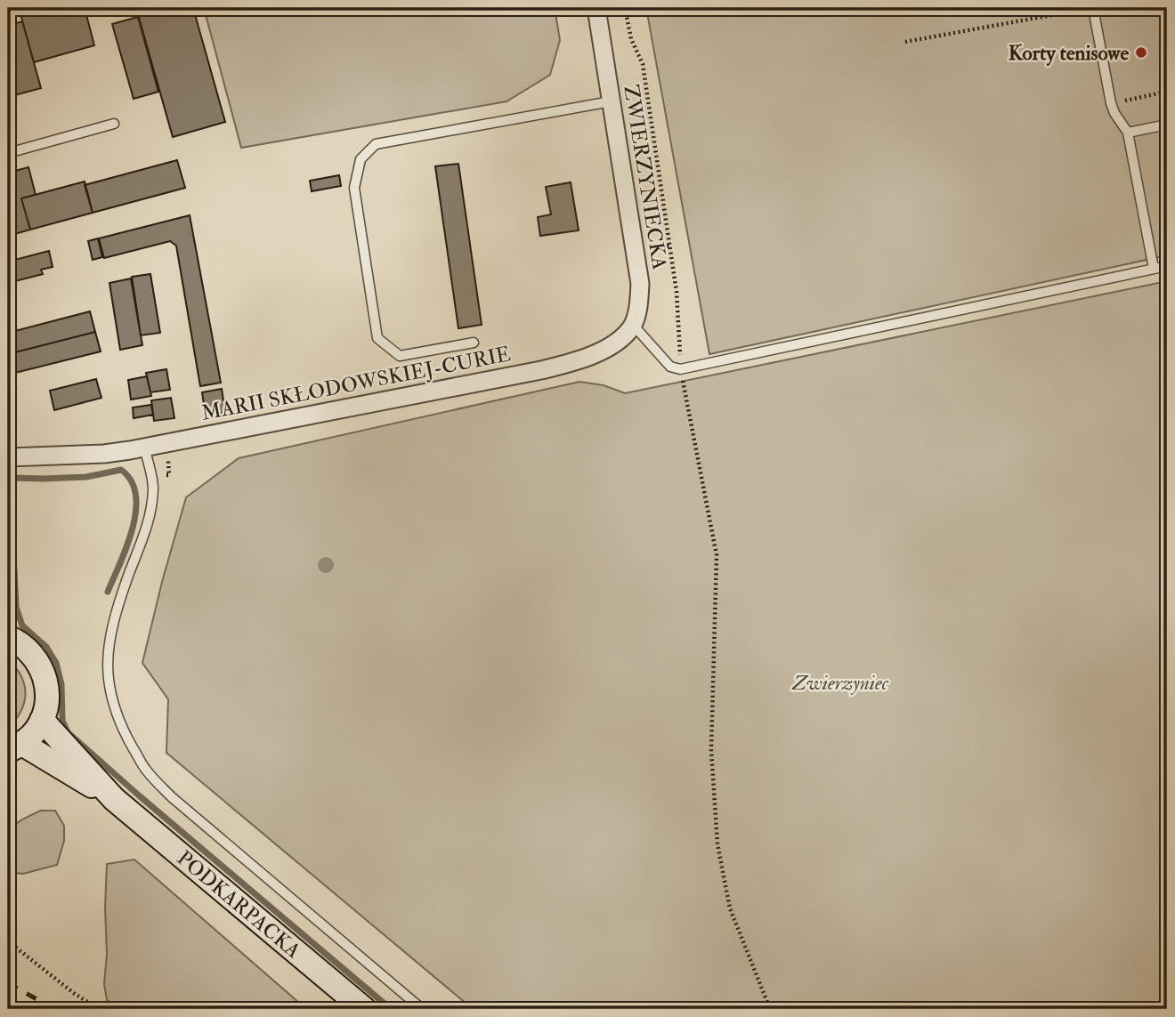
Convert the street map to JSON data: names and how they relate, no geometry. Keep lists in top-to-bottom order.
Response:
{
  "streets": {
    "main road": ["PODKARPACKA"],
    "street": ["ZWIERZYNIECKA", "MARII SKŁODOWSKIEJ-CURIE"]
  },
  "crossings": [
    ["ZWIERZYNIECKA", "MARII SKŁODOWSKIEJ-CURIE"]
  ],
  "parks": ["Zwierzyniec"],
  "places": ["Korty tenisowe"]
}
